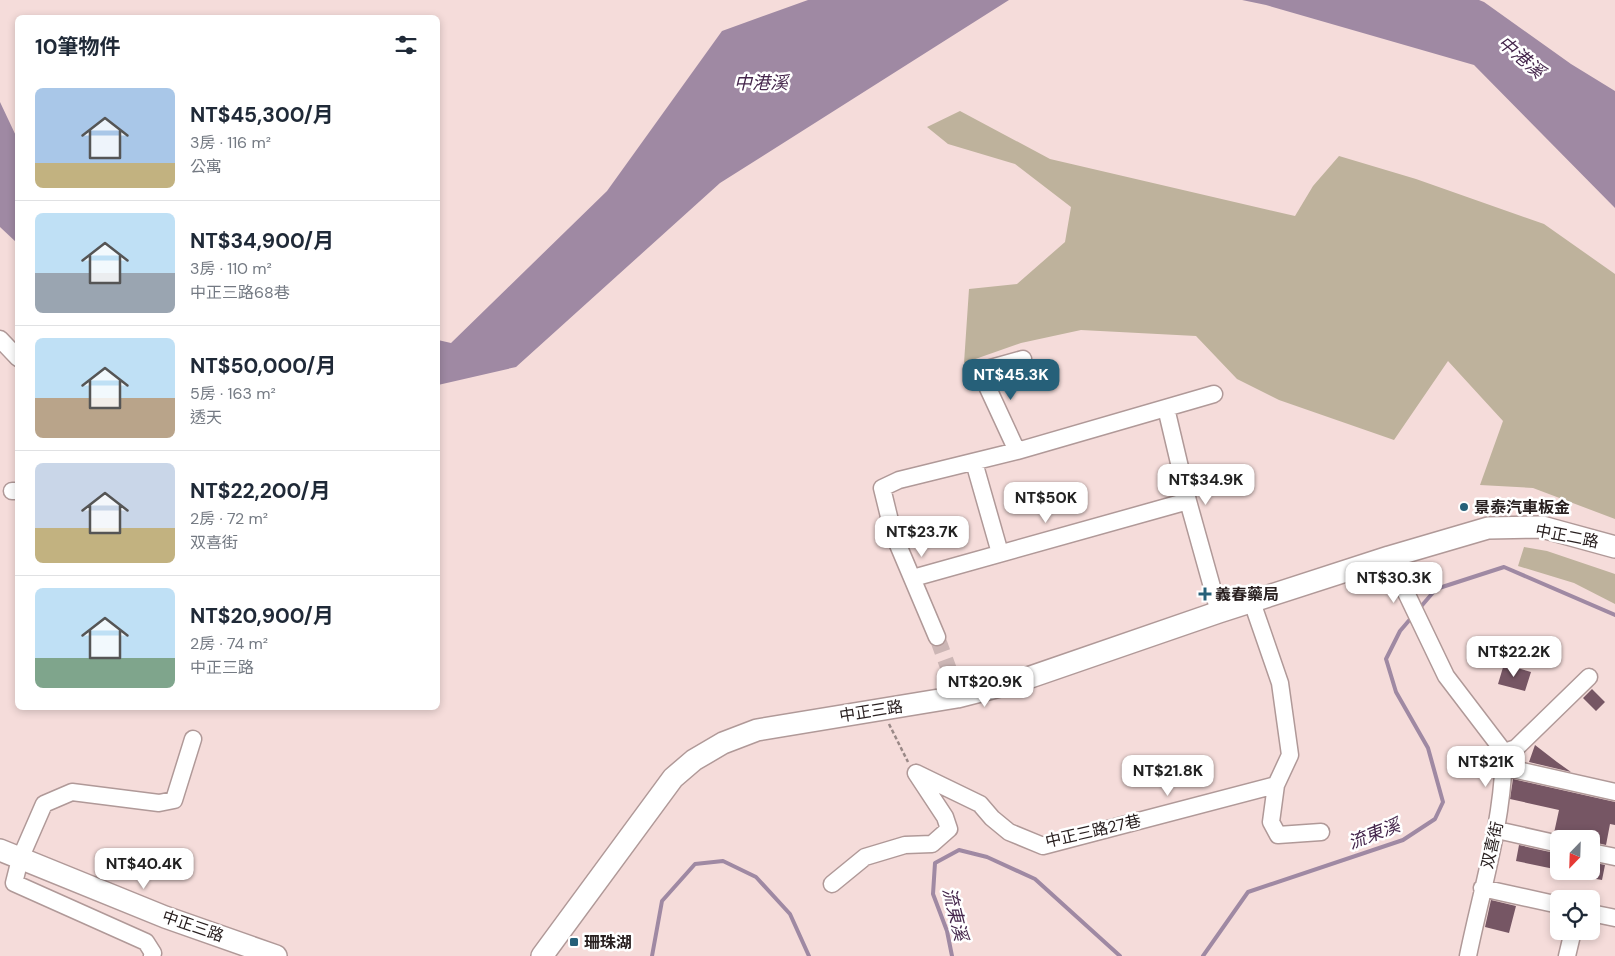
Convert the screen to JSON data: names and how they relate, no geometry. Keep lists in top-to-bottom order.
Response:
{
  "streets": {
    "main road": ["中正二路", "中正三路"],
    "street": ["中正三路27巷", "双喜街"]
  },
  "crossings": [
    ["中正二路", "中正三路"]
  ],
  "water": ["中港溪", "流東溪"],
  "places": {
    "other": ["景泰汽車板金"],
    "health": ["義春藥局"],
    "transit": ["珊珠湖"]
  },
  "north": "bottom left",
  "page": {
    "heading": "10筆物件",
    "list": [
      {
        "name": "NT$45,300/月",
        "note": "3房 · 116 m² · 公寓"
      },
      {
        "name": "NT$34,900/月",
        "note": "3房 · 110 m² · 中正三路68巷"
      },
      {
        "name": "NT$50,000/月",
        "note": "5房 · 163 m² · 透天"
      },
      {
        "name": "NT$22,200/月",
        "note": "2房 · 72 m² · 双喜街"
      },
      {
        "name": "NT$20,900/月",
        "note": "2房 · 74 m² · 中正三路"
      }
    ],
    "price": [
      "NT$45.3K",
      "NT$34.9K",
      "NT$50K",
      "NT$23.7K",
      "NT$30.3K",
      "NT$22.2K",
      "NT$20.9K",
      "NT$21K",
      "NT$21.8K",
      "NT$40.4K"
    ]
  }
}
